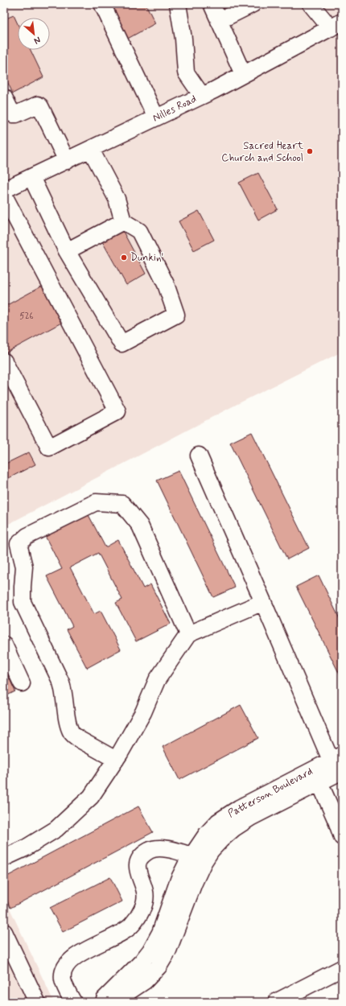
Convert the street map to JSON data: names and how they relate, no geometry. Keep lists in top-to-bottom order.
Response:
{
  "streets": {
    "street": ["Nilles Road", "Patterson Boulevard"]
  },
  "places": ["Sacred Heart Church and School", "Dunkin'"],
  "house_numbers": ["526"],
  "north": "bottom right"
}
